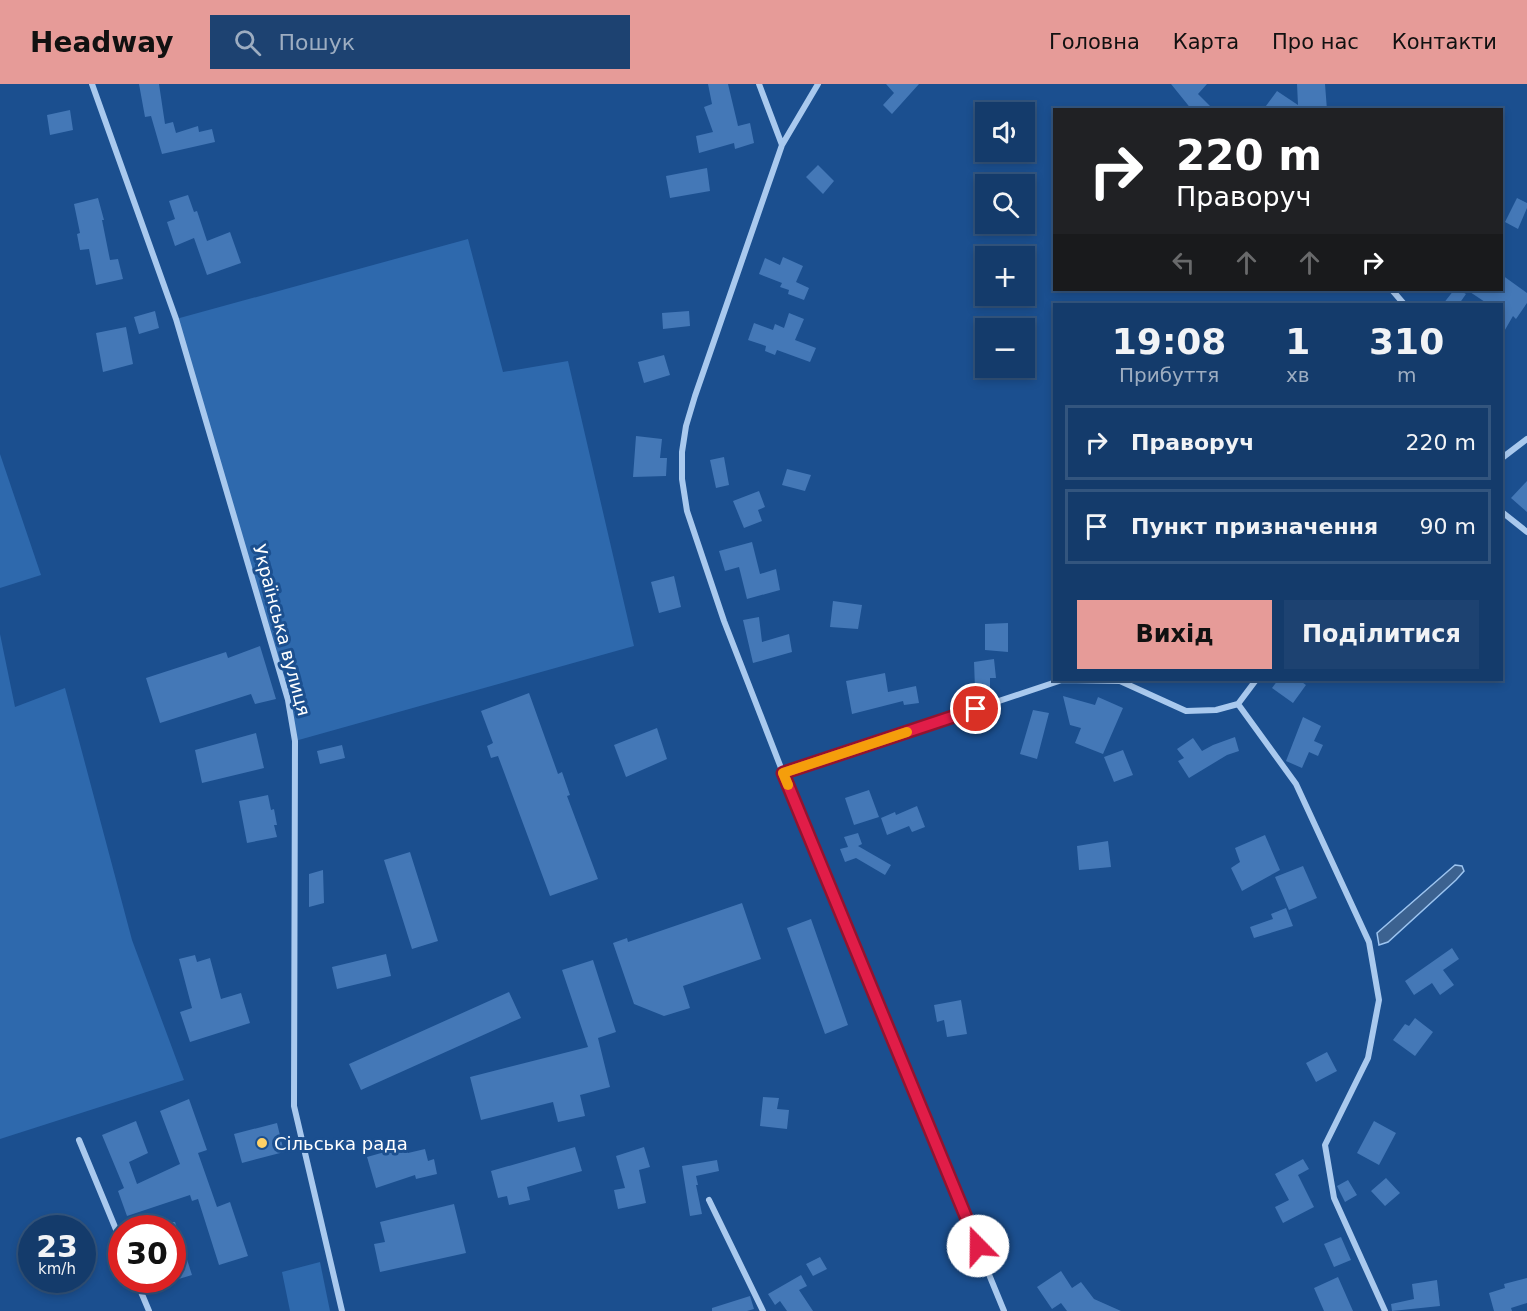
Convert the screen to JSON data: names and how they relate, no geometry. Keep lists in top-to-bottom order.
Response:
{
  "streets": {
    "street": ["Українська вулиця"]
  },
  "places": ["Сільська рада"],
  "page": {
    "header": "Headway",
    "search": "Пошук",
    "nav": [
      "Головна",
      "Карта",
      "Про нас",
      "Контакти"
    ],
    "map_buttons": ["+", "−"],
    "turn": ["220 m", "Праворуч"],
    "eta": [
      "19:08",
      "Прибуття",
      "1",
      "хв",
      "310",
      "m"
    ],
    "list": [
      {
        "name": "Праворуч",
        "value": "220 m"
      },
      {
        "name": "Пункт призначення",
        "value": "90 m"
      }
    ],
    "buttons": ["Вихід", "Поділитися"],
    "speed": "23 km/h",
    "limit": "30"
  }
}
